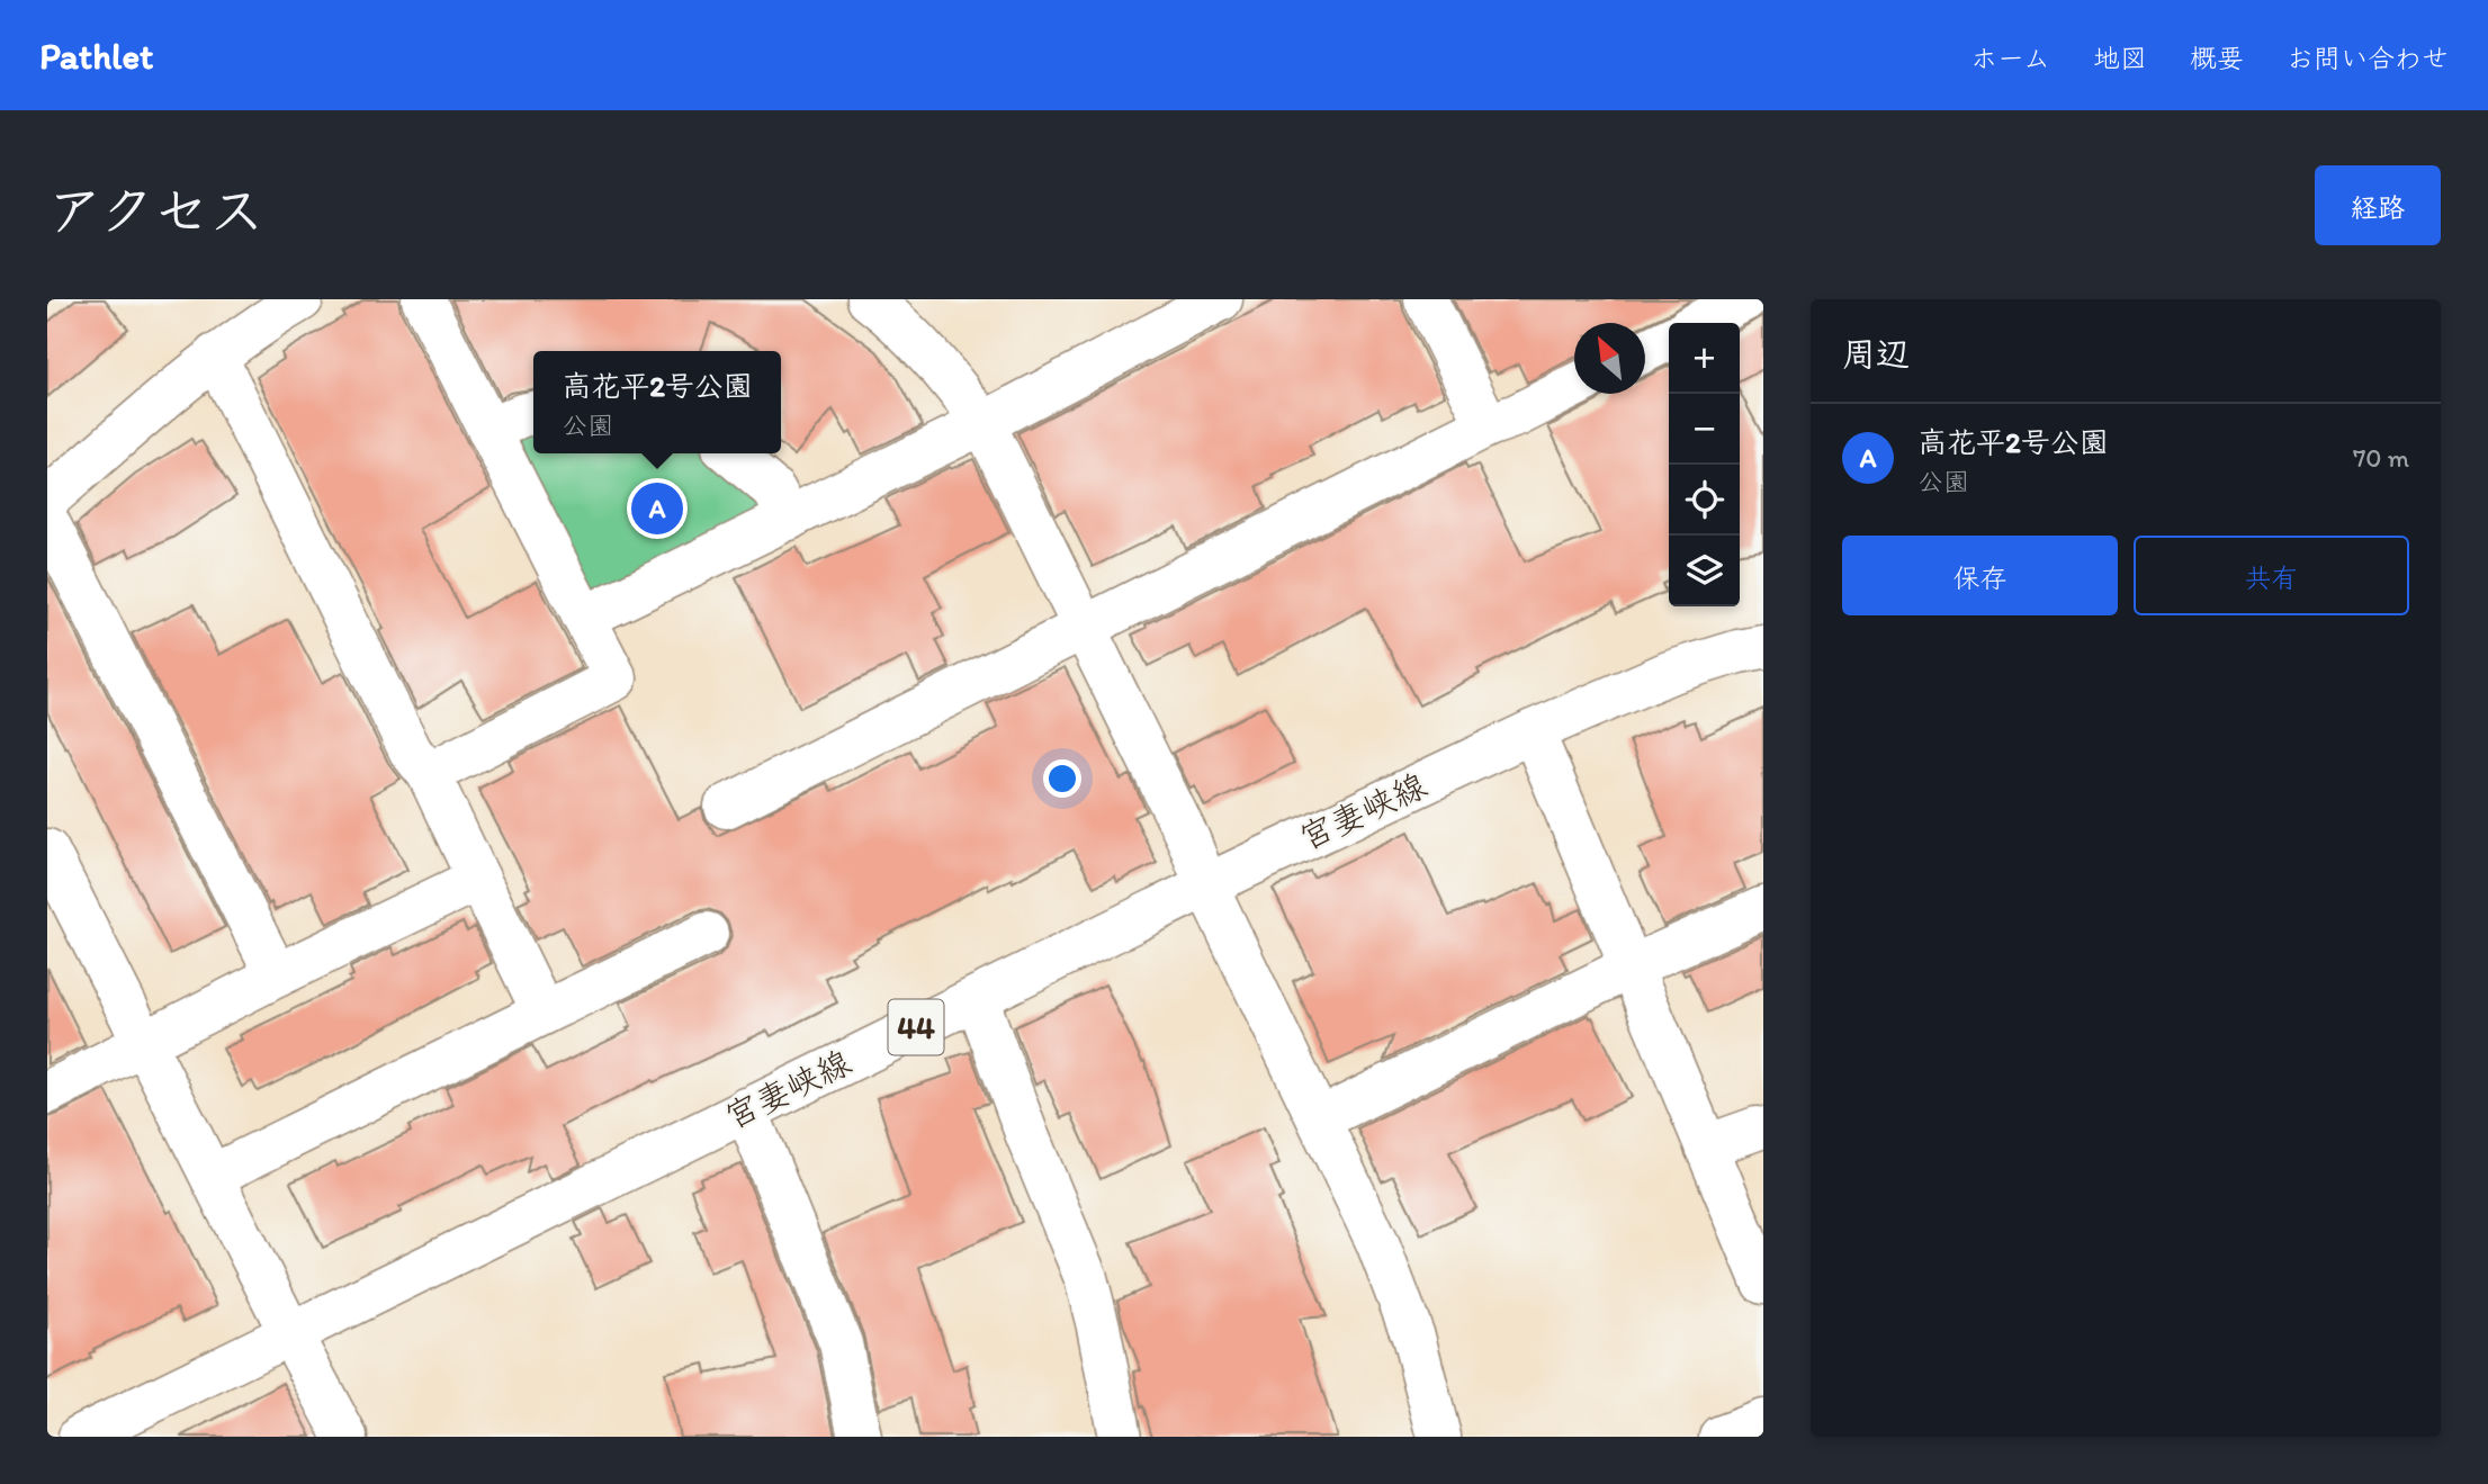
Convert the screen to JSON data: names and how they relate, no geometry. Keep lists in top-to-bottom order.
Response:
{
  "streets": {
    "street": ["宮妻峡線", "44"]
  },
  "north": "top left",
  "page": {
    "header": "Pathlet",
    "nav": [
      "ホーム",
      "地図",
      "概要",
      "お問い合わせ"
    ],
    "title": "アクセス",
    "buttons": [
      "経路",
      ["保存", "共有"]
    ],
    "heading": "周辺",
    "map_buttons": ["+", "−"],
    "popup": ["高花平2号公園", "公園"],
    "list": [
      {
        "mark": "A",
        "name": "高花平2号公園",
        "note": "公園",
        "value": "70 m"
      }
    ],
    "pins": "A"
  }
}
